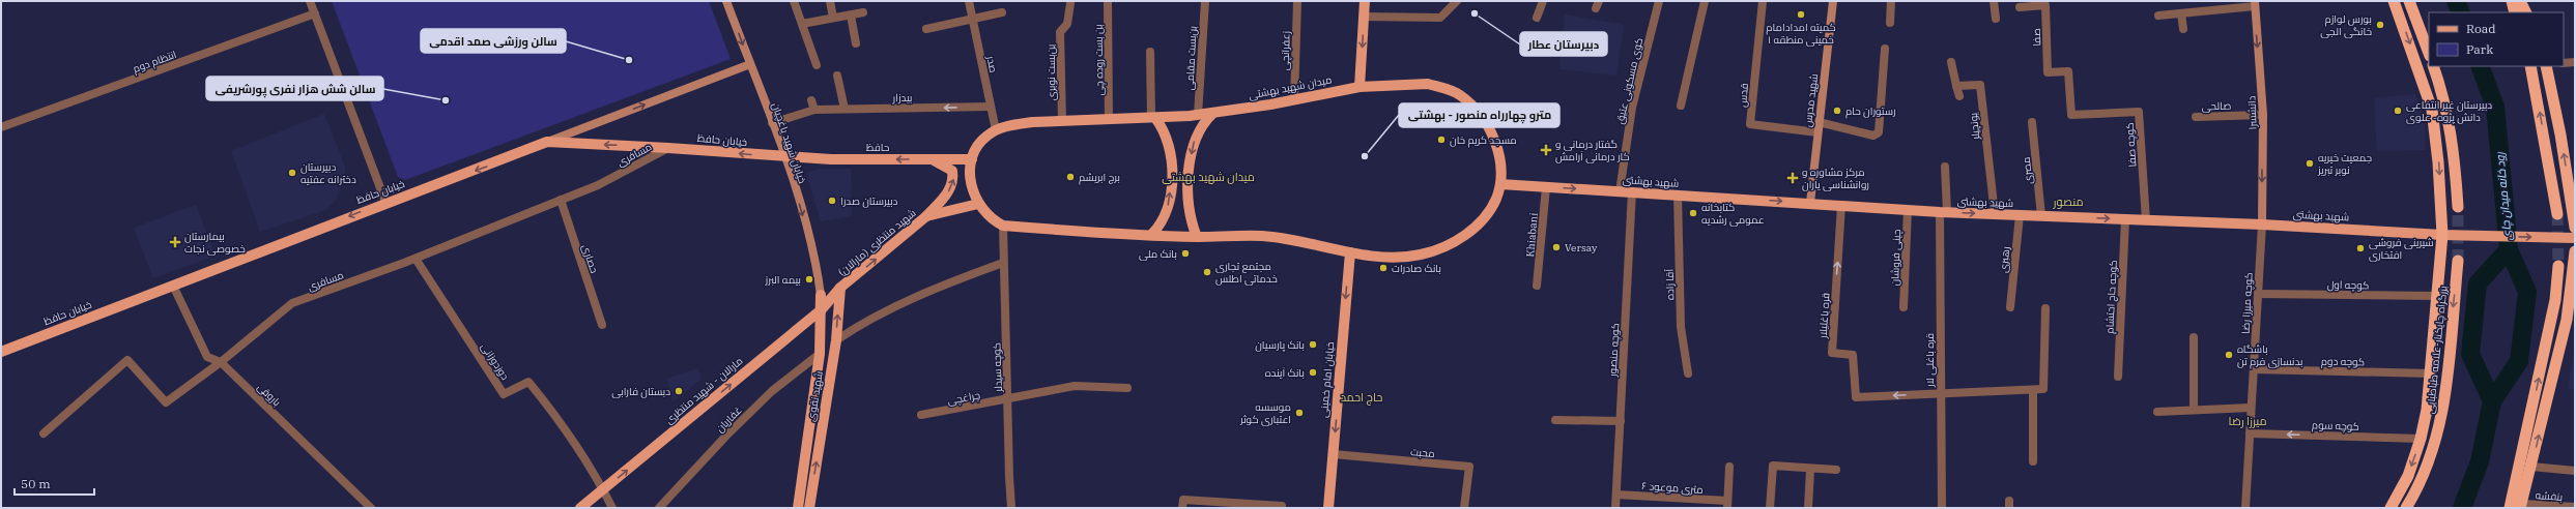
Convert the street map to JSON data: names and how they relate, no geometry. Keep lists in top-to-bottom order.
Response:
{
  "streets": {
    "highway": ["بزرگراه چایکنار-علامه طباطبایی"],
    "main road": [
      "میدان شهید بهشتی",
      "شهید مدرس",
      "دانشسرا",
      "خیابان حافظ",
      "خیابان شهید یاغچیان",
      "حافظ",
      "شهید بهشتى",
      "شهید منتظری (مارالان)",
      "خیابان امام خمینی",
      "مارالان - شهید منتظری",
      "شهید نقوی"
    ],
    "street": [
      "صفا",
      "زعفرانچی",
      "بن‌بست مقامی",
      "بن بست روده چی",
      "انتظام دوم",
      "صدر",
      "بن‌بست نوبری",
      "کوی مسکونی عتیق",
      "قدس",
      "بیدزار",
      "صالحی",
      "یونچیلر",
      "کوچه صفا",
      "مسافری",
      "مصری",
      "Khiabani",
      "چینی فروشان",
      "حصاری",
      "رهبری",
      "آقا زاده",
      "کوچه اول",
      "کوچه حاج احتشام",
      "کوچه میرزا رضا",
      "قره باغلیلار",
      "کوچه منصور",
      "قره باغلی لار",
      "دوزدوزانی",
      "کوچه دوم",
      "کوچه سیدلر",
      "باروقی",
      "چراغچی",
      "غفاریان",
      "کوچه سوم",
      "محبت",
      "۶ متری موعود",
      "بنفشه"
    ]
  },
  "crossings": [
    ["صفا", "کوچه صفا"],
    ["زعفرانچی", "میدان شهید بهشتی"],
    ["بن‌بست مقامی", "میدان شهید بهشتی"],
    ["بن بست روده چی", "میدان شهید بهشتی"],
    ["صدر", "میدان شهید بهشتی"],
    ["صدر", "بیدزار"],
    ["بن‌بست نوبری", "میدان شهید بهشتی"],
    ["کوی مسکونی عتیق", "شهید بهشتى"],
    ["میدان شهید بهشتی", "حافظ"],
    ["میدان شهید بهشتی", "شهید بهشتى"],
    ["میدان شهید بهشتی", "شهید منتظری (مارالان)"],
    ["میدان شهید بهشتی", "کوچه سیدلر"],
    ["میدان شهید بهشتی", "خیابان امام خمینی"],
    ["قدس", "شهید مدرس"],
    ["بیدزار", "خیابان شهید یاغچیان"],
    ["شهید مدرس", "شهید بهشتى"],
    ["صالحی", "دانشسرا"],
    ["دانشسرا", "شهید بهشتى"],
    ["دانشسرا", "کوچه میرزا رضا"],
    ["یونچیلر", "شهید بهشتى"],
    ["خیابان حافظ", "خیابان شهید یاغچیان"],
    ["خیابان حافظ", "حافظ"],
    ["خیابان حافظ", "مسافری"],
    ["خیابان حافظ", "باروقی"],
    ["خیابان شهید یاغچیان", "حافظ"],
    ["خیابان شهید یاغچیان", "شهید نقوی"],
    ["کوچه صفا", "شهید بهشتى"],
    ["مسافری", "حصاری"],
    ["مسافری", "دوزدوزانی"],
    ["مسافری", "باروقی"],
    ["مصری", "شهید بهشتى"],
    ["شهید بهشتى", "Khiabani"],
    ["شهید بهشتى", "چینی فروشان"],
    ["شهید بهشتى", "رهبری"],
    ["شهید بهشتى", "آقا زاده"],
    ["شهید بهشتى", "کوچه حاج احتشام"],
    ["شهید بهشتى", "کوچه میرزا رضا"],
    ["شهید بهشتى", "قره باغلیلار"],
    ["شهید بهشتى", "کوچه منصور"],
    ["شهید بهشتى", "قره باغلی لار"],
    ["شهید منتظری (مارالان)", "مارالان - شهید منتظری"],
    ["شهید منتظری (مارالان)", "شهید نقوی"],
    ["کوچه اول", "کوچه میرزا رضا"],
    ["کوچه میرزا رضا", "کوچه دوم"],
    ["کوچه میرزا رضا", "کوچه سوم"],
    ["قره باغلیلار", "قره باغلی لار"],
    ["کوچه منصور", "۶ متری موعود"],
    ["دوزدوزانی", "مارالان - شهید منتظری"],
    ["کوچه سیدلر", "چراغچی"],
    ["خیابان امام خمینی", "محبت"],
    ["مارالان - شهید منتظری", "شهید نقوی"],
    ["شهید نقوی", "غفاریان"]
  ],
  "one_way": [
    "بیدزار",
    "دانشسرا",
    "خیابان شهید یاغچیان",
    "حافظ",
    "شهید بهشتى",
    "شهید منتظری (مارالان)",
    "خیابان امام خمینی",
    "مارالان - شهید منتظری",
    "کوچه سوم"
  ],
  "districts": [
    "میدان شهید بهشتی",
    "منصور",
    "حاج احمد",
    "میرزا رضا"
  ],
  "water": ["رود خانه میدان چای"],
  "places": {
    "other": [
      "دبیرستان عطار",
      "کمیته امدادامام خمینی منطقه ۱",
      "بورس لوازم خانگی الجی",
      "سالن ورزشی صمد اقدمی",
      "سالن شش هزار نفری پورشریفی",
      "رستوران حام",
      "دبیرستان غیر انتفاعی دانش پژوه- علوی",
      "مسجد کریم خان",
      "مترو چهارراه منصور - بهشتی",
      "جمعیت خیریه نوبر تبریز",
      "دبیرستان دخترانه عفتیه",
      "برج ابریشم",
      "دبیرستان صدرا",
      "کتابخانه عمومی رشدیه",
      "Versay",
      "شیرینی فروشی افتخاری",
      "بانک ملی",
      "بانک صادرات",
      "مجتمع تجاری خدماتی اطلس",
      "بیمه البرز",
      "بانک پارسیان",
      "باشگاه بدنسازی فرم تن",
      "بانک آینده",
      "دبستان فارابی",
      "موسسه اعتباری کوثر"
    ],
    "health": ["گفتار درمانی و کار درمانی آرامش", "مرکز مشاوره و روانشناسی یاران", "بیمارستان خصوصی نجات"]
  },
  "legend": ["Road", "Park"],
  "scale_bar": "50 m"
}
